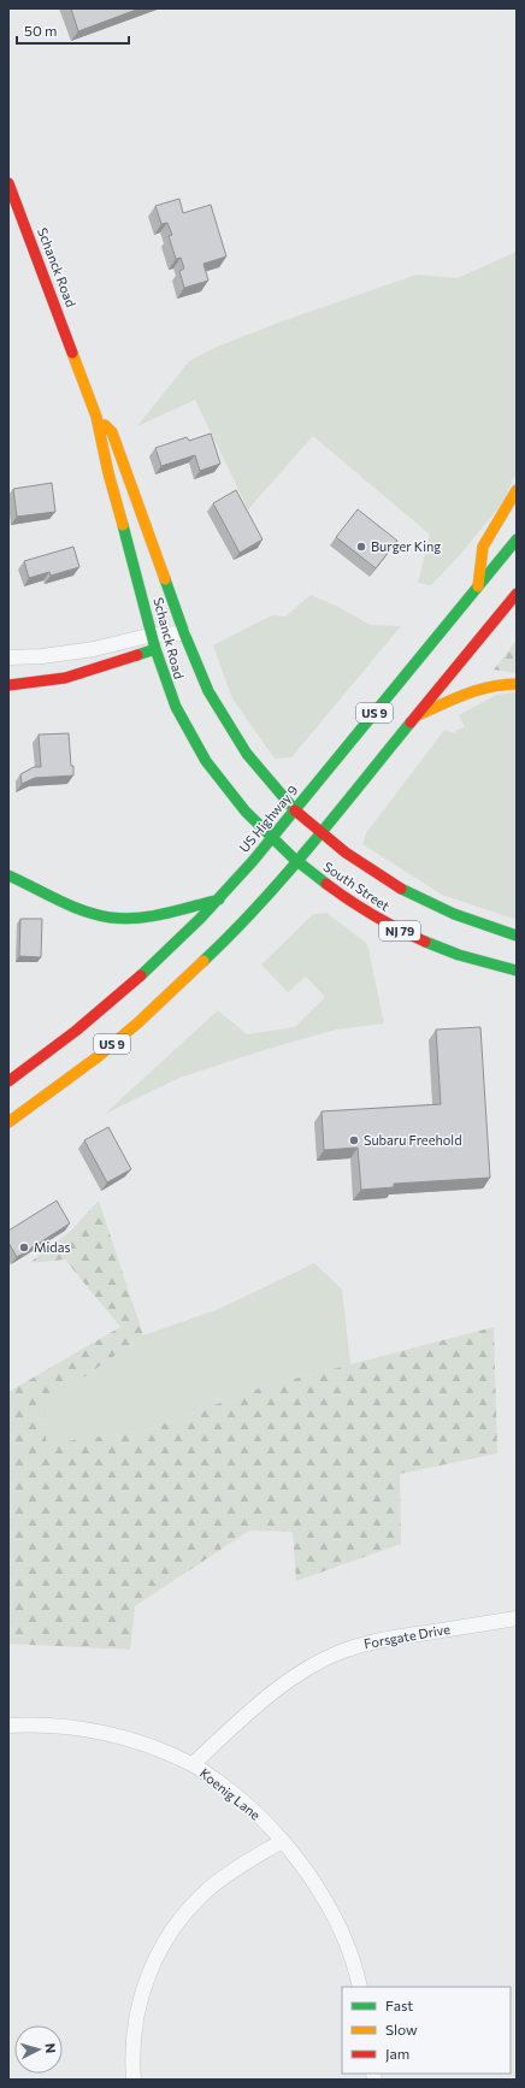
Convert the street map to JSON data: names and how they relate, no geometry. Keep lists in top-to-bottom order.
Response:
{
  "streets": {
    "main road": [
      "Schanck Road",
      "US 9",
      "US Highway 9",
      "South Street",
      "NJ 79"
    ],
    "street": ["Forsgate Drive", "Koenig Lane"]
  },
  "crossings": [
    ["Schanck Road", "US Highway 9"],
    ["Schanck Road", "South Street"],
    ["US 9", "South Street"],
    ["US Highway 9", "South Street"],
    ["Forsgate Drive", "Koenig Lane"]
  ],
  "places": ["Burger King", "Subaru Freehold", "Midas"],
  "legend": ["Fast", "Slow", "Jam"],
  "scale_bar": "50 m",
  "north": "right"
}
